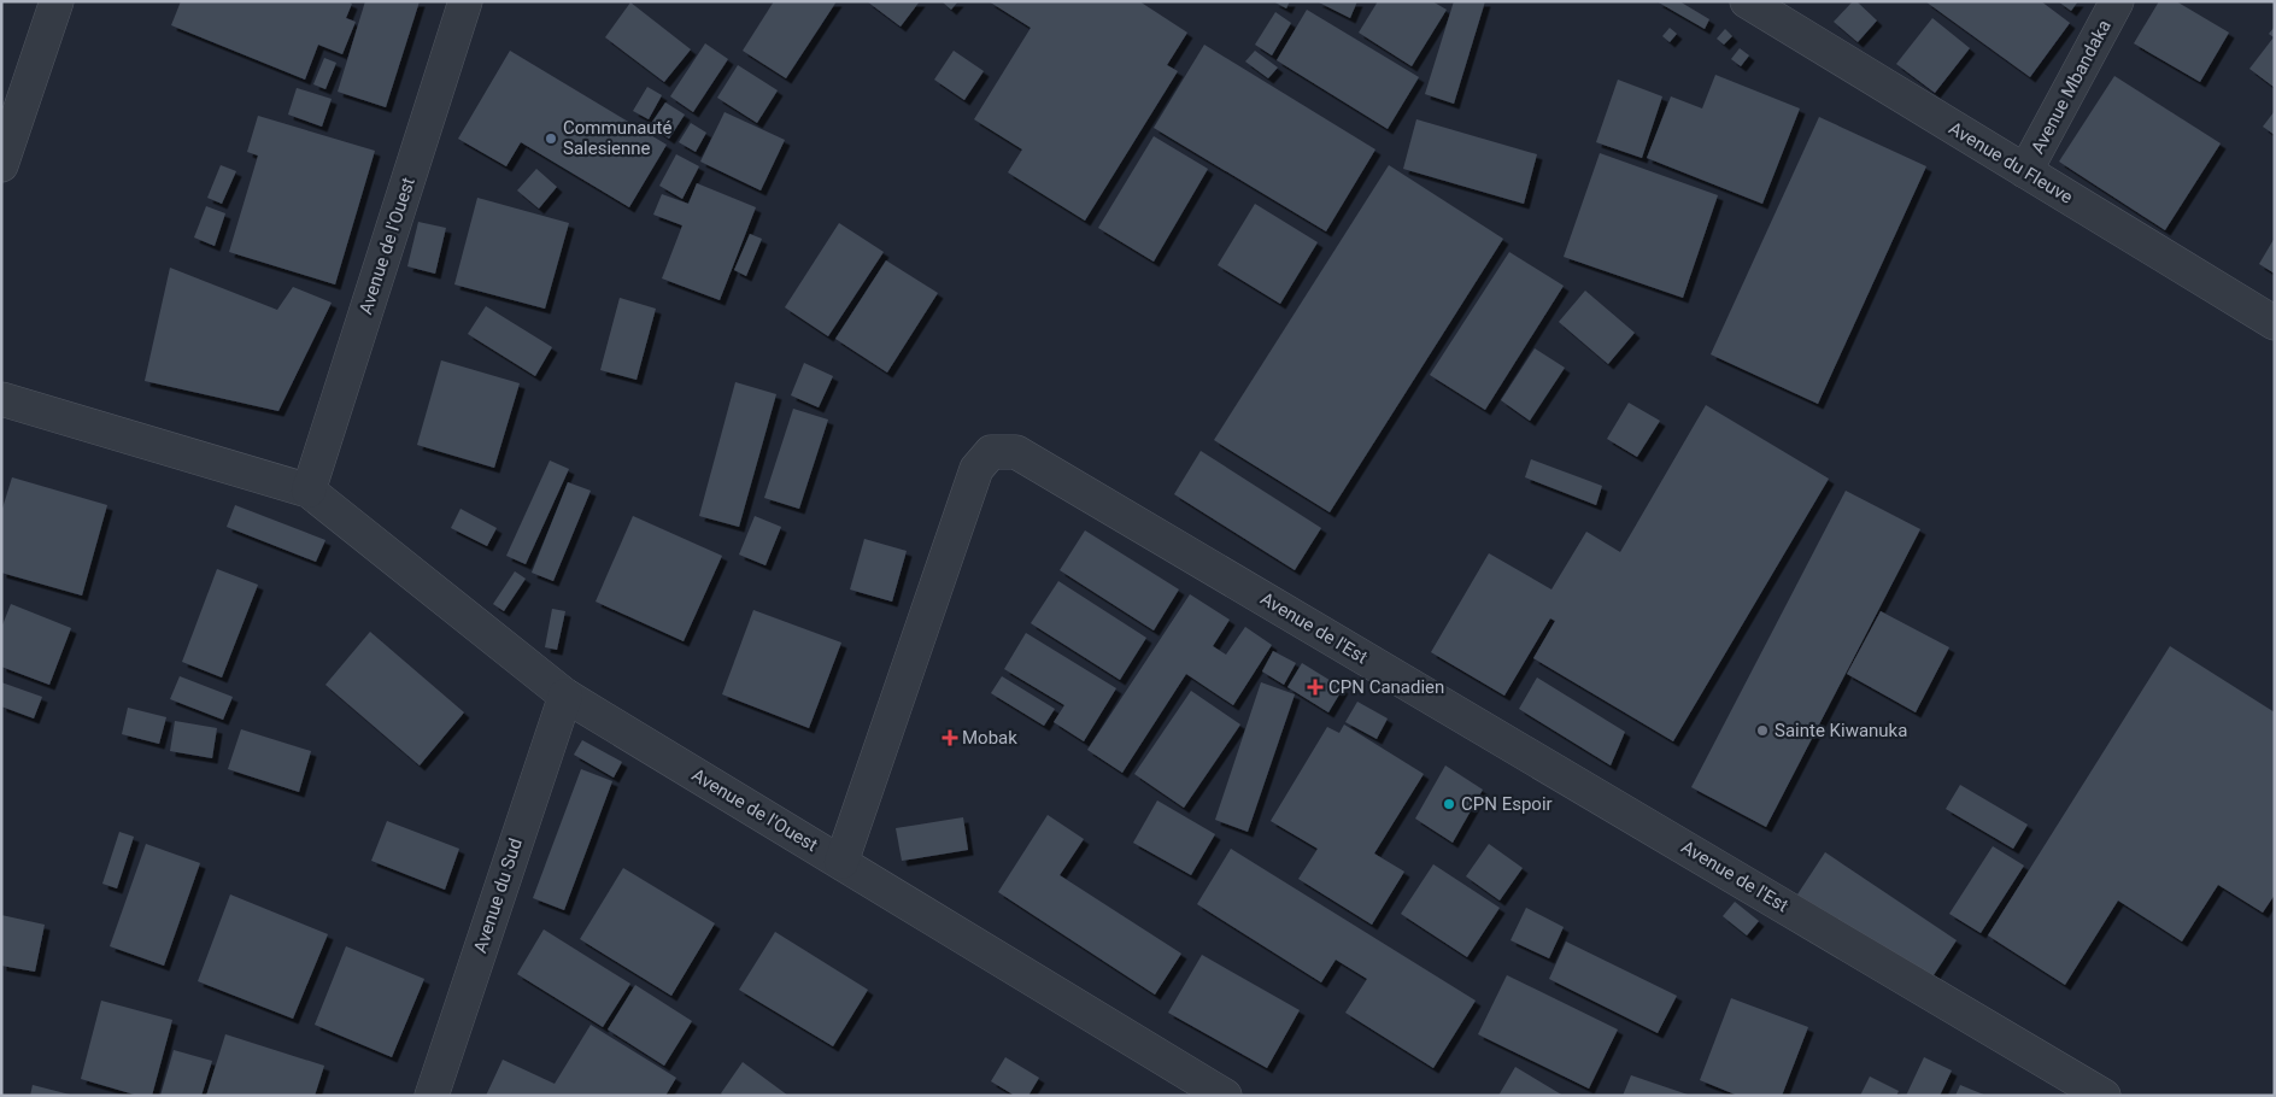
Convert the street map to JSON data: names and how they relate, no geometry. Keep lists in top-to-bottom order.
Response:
{
  "streets": {
    "street": [
      "Avenue Mbandaka",
      "Avenue du Fleuve",
      "Avenue de l'Ouest",
      "Avenue de l'Est",
      "Avenue du Sud"
    ]
  },
  "crossings": [
    ["Avenue Mbandaka", "Avenue du Fleuve"],
    ["Avenue de l'Ouest", "Avenue de l'Est"],
    ["Avenue de l'Ouest", "Avenue du Sud"]
  ],
  "places": {
    "other": ["Communauté Salesienne", "Sainte Kiwanuka", "CPN Espoir"],
    "health": ["CPN Canadien", "Mobak"]
  }
}
